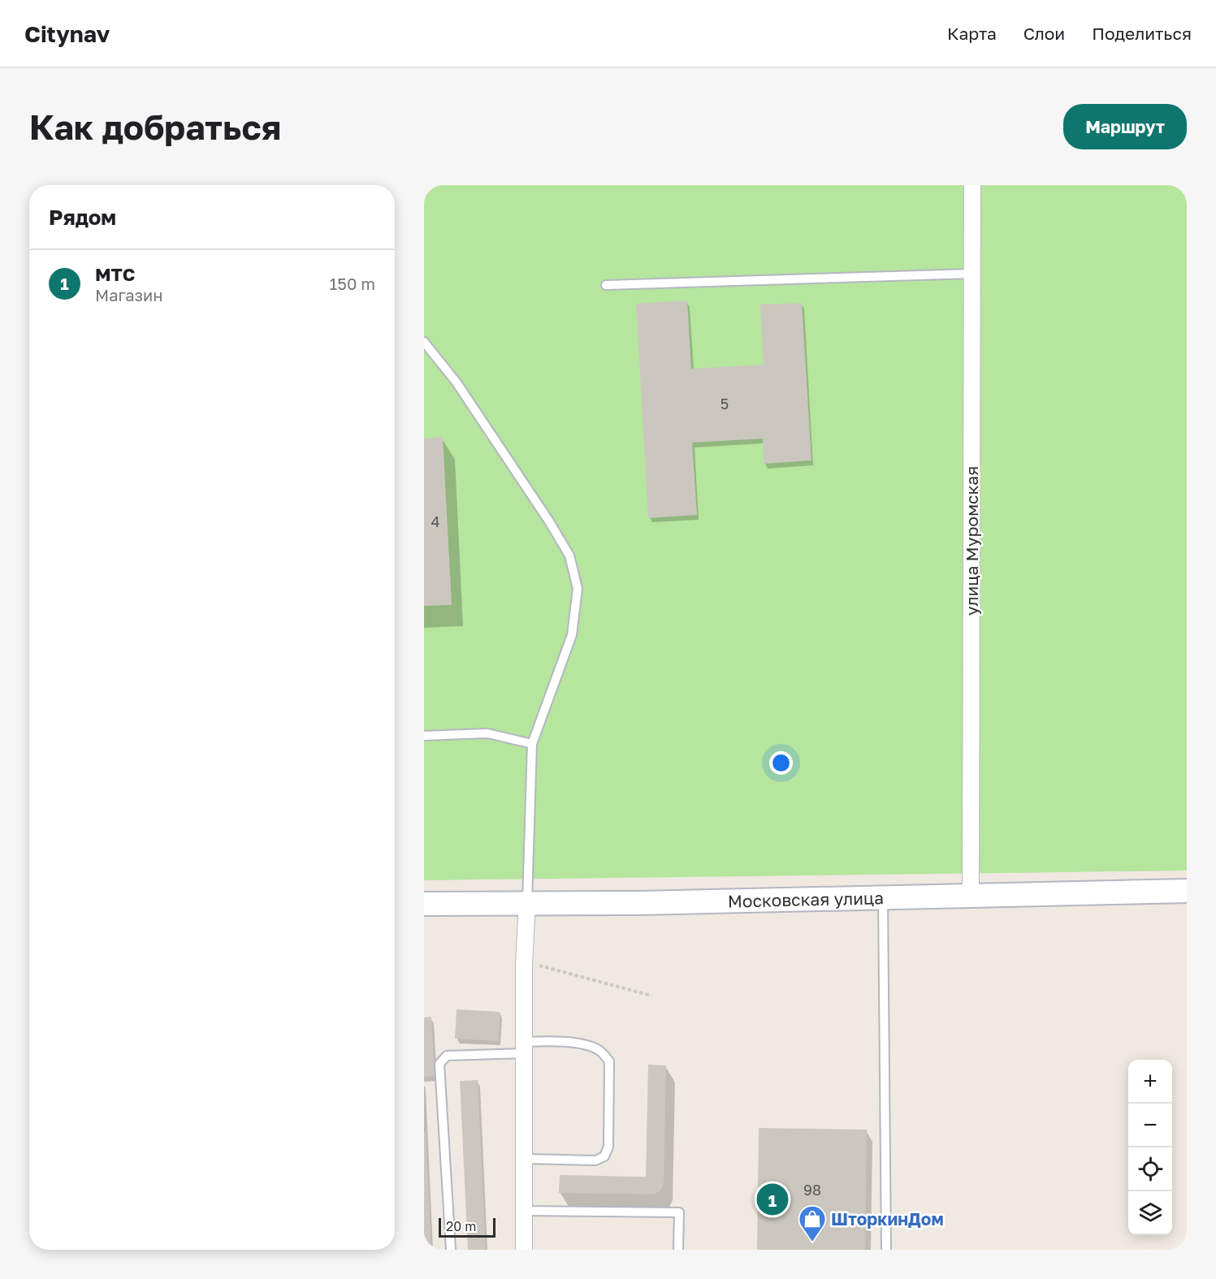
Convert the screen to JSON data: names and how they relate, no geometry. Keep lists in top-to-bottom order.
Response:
{
  "streets": {
    "main road": ["Московская улица"],
    "street": ["улица Муромская"]
  },
  "crossings": [
    ["улица Муромская", "Московская улица"]
  ],
  "places": {
    "shop": ["ШторкинДом"]
  },
  "house_numbers": ["5", "4", "98"],
  "scale_bar": "20 m",
  "page": {
    "header": "Citynav",
    "nav": ["Карта", "Слои", "Поделиться"],
    "buttons": "Маршрут",
    "title": "Как добраться",
    "heading": "Рядом",
    "list": [
      {
        "mark": "1",
        "name": "МТС",
        "note": "Магазин",
        "value": "150 m"
      }
    ],
    "map_buttons": ["+", "−"],
    "pins": "1",
    "scale": "20 m"
  }
}
